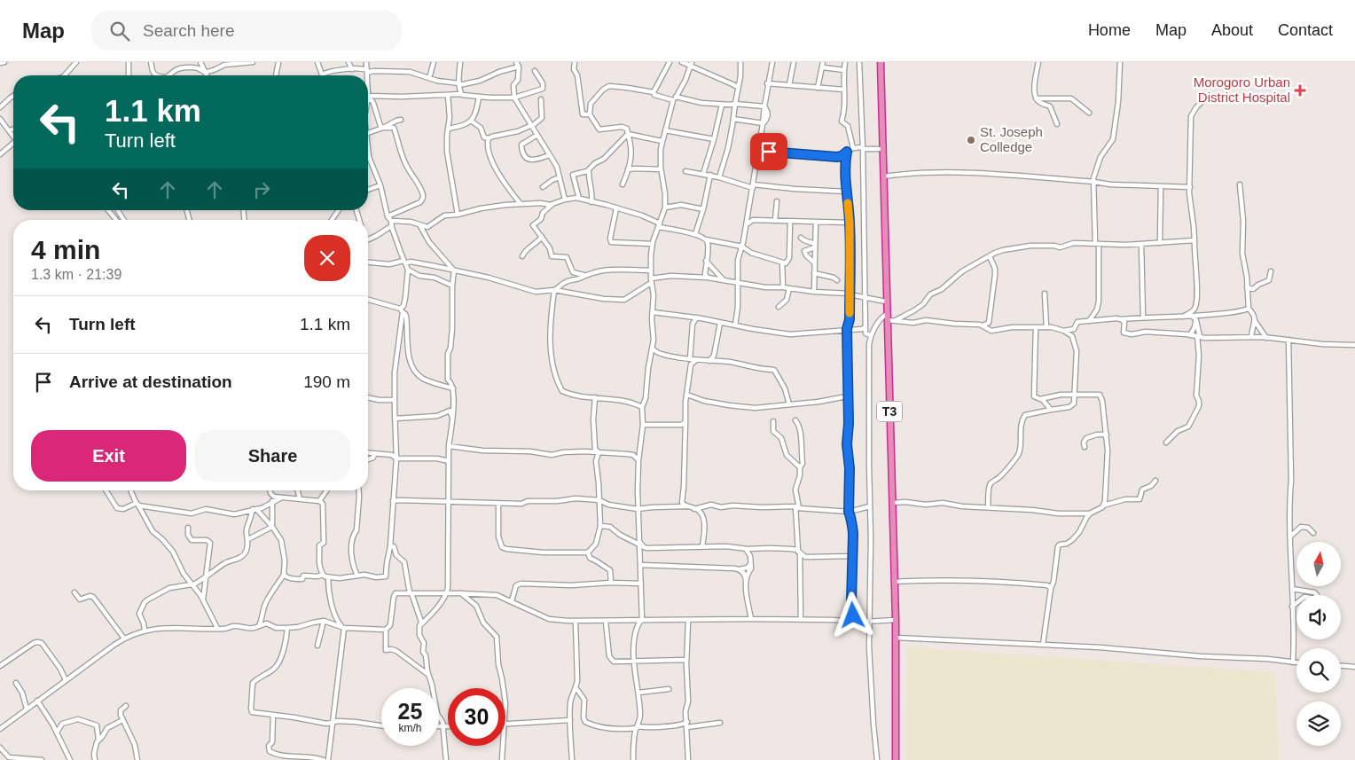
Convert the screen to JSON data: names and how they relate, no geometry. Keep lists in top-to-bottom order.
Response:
{
  "streets": {
    "highway": ["T3"]
  },
  "places": {
    "health": ["Morogoro Urban District Hospital"],
    "other": ["St. Joseph Colledge"]
  },
  "north": "top",
  "page": {
    "header": "Map",
    "search": "Search here",
    "nav": [
      "Home",
      "Map",
      "About",
      "Contact"
    ],
    "turn": ["1.1 km", "Turn left"],
    "heading": ["4 min", "1.3 km · 21:39"],
    "list": [
      {
        "name": "Turn left",
        "value": "1.1 km"
      },
      {
        "name": "Arrive at destination",
        "value": "190 m"
      }
    ],
    "buttons": ["Exit", "Share"],
    "speed": "25 km/h",
    "limit": "30"
  }
}
